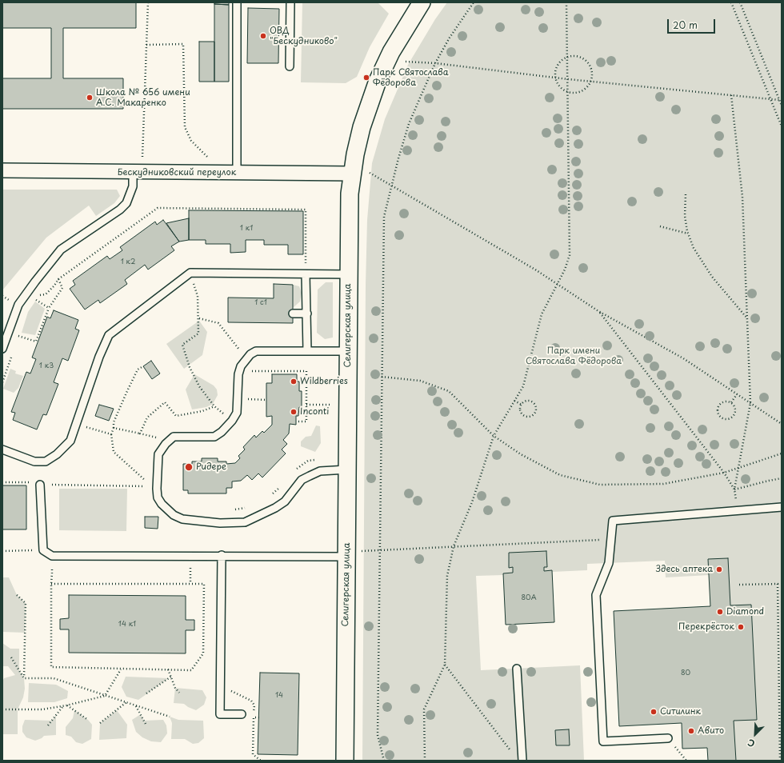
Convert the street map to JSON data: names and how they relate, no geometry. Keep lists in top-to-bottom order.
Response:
{
  "streets": {
    "street": ["Бескудниковский переулок", "Селигерская улица"]
  },
  "crossings": [
    ["Бескудниковский переулок", "Селигерская улица"]
  ],
  "parks": ["Парк имени Святослава Фёдорова"],
  "places": [
    "ОВД \"Бескудниково\"",
    "Парк Святослава Фёдорова",
    "Школа № 656 имени А.С. Макаренко",
    "Wildberries",
    "Inconti",
    "Ридере",
    "Здесь аптека",
    "Diamond",
    "Перекрёсток",
    "Ситилинк",
    "Авито"
  ],
  "house_numbers": [
    "1 к1",
    "1 к2",
    "1 с1",
    "1 к3",
    "80А",
    "14 к1",
    "80",
    "14"
  ],
  "scale_bar": "20 m",
  "north": "bottom left"
}
